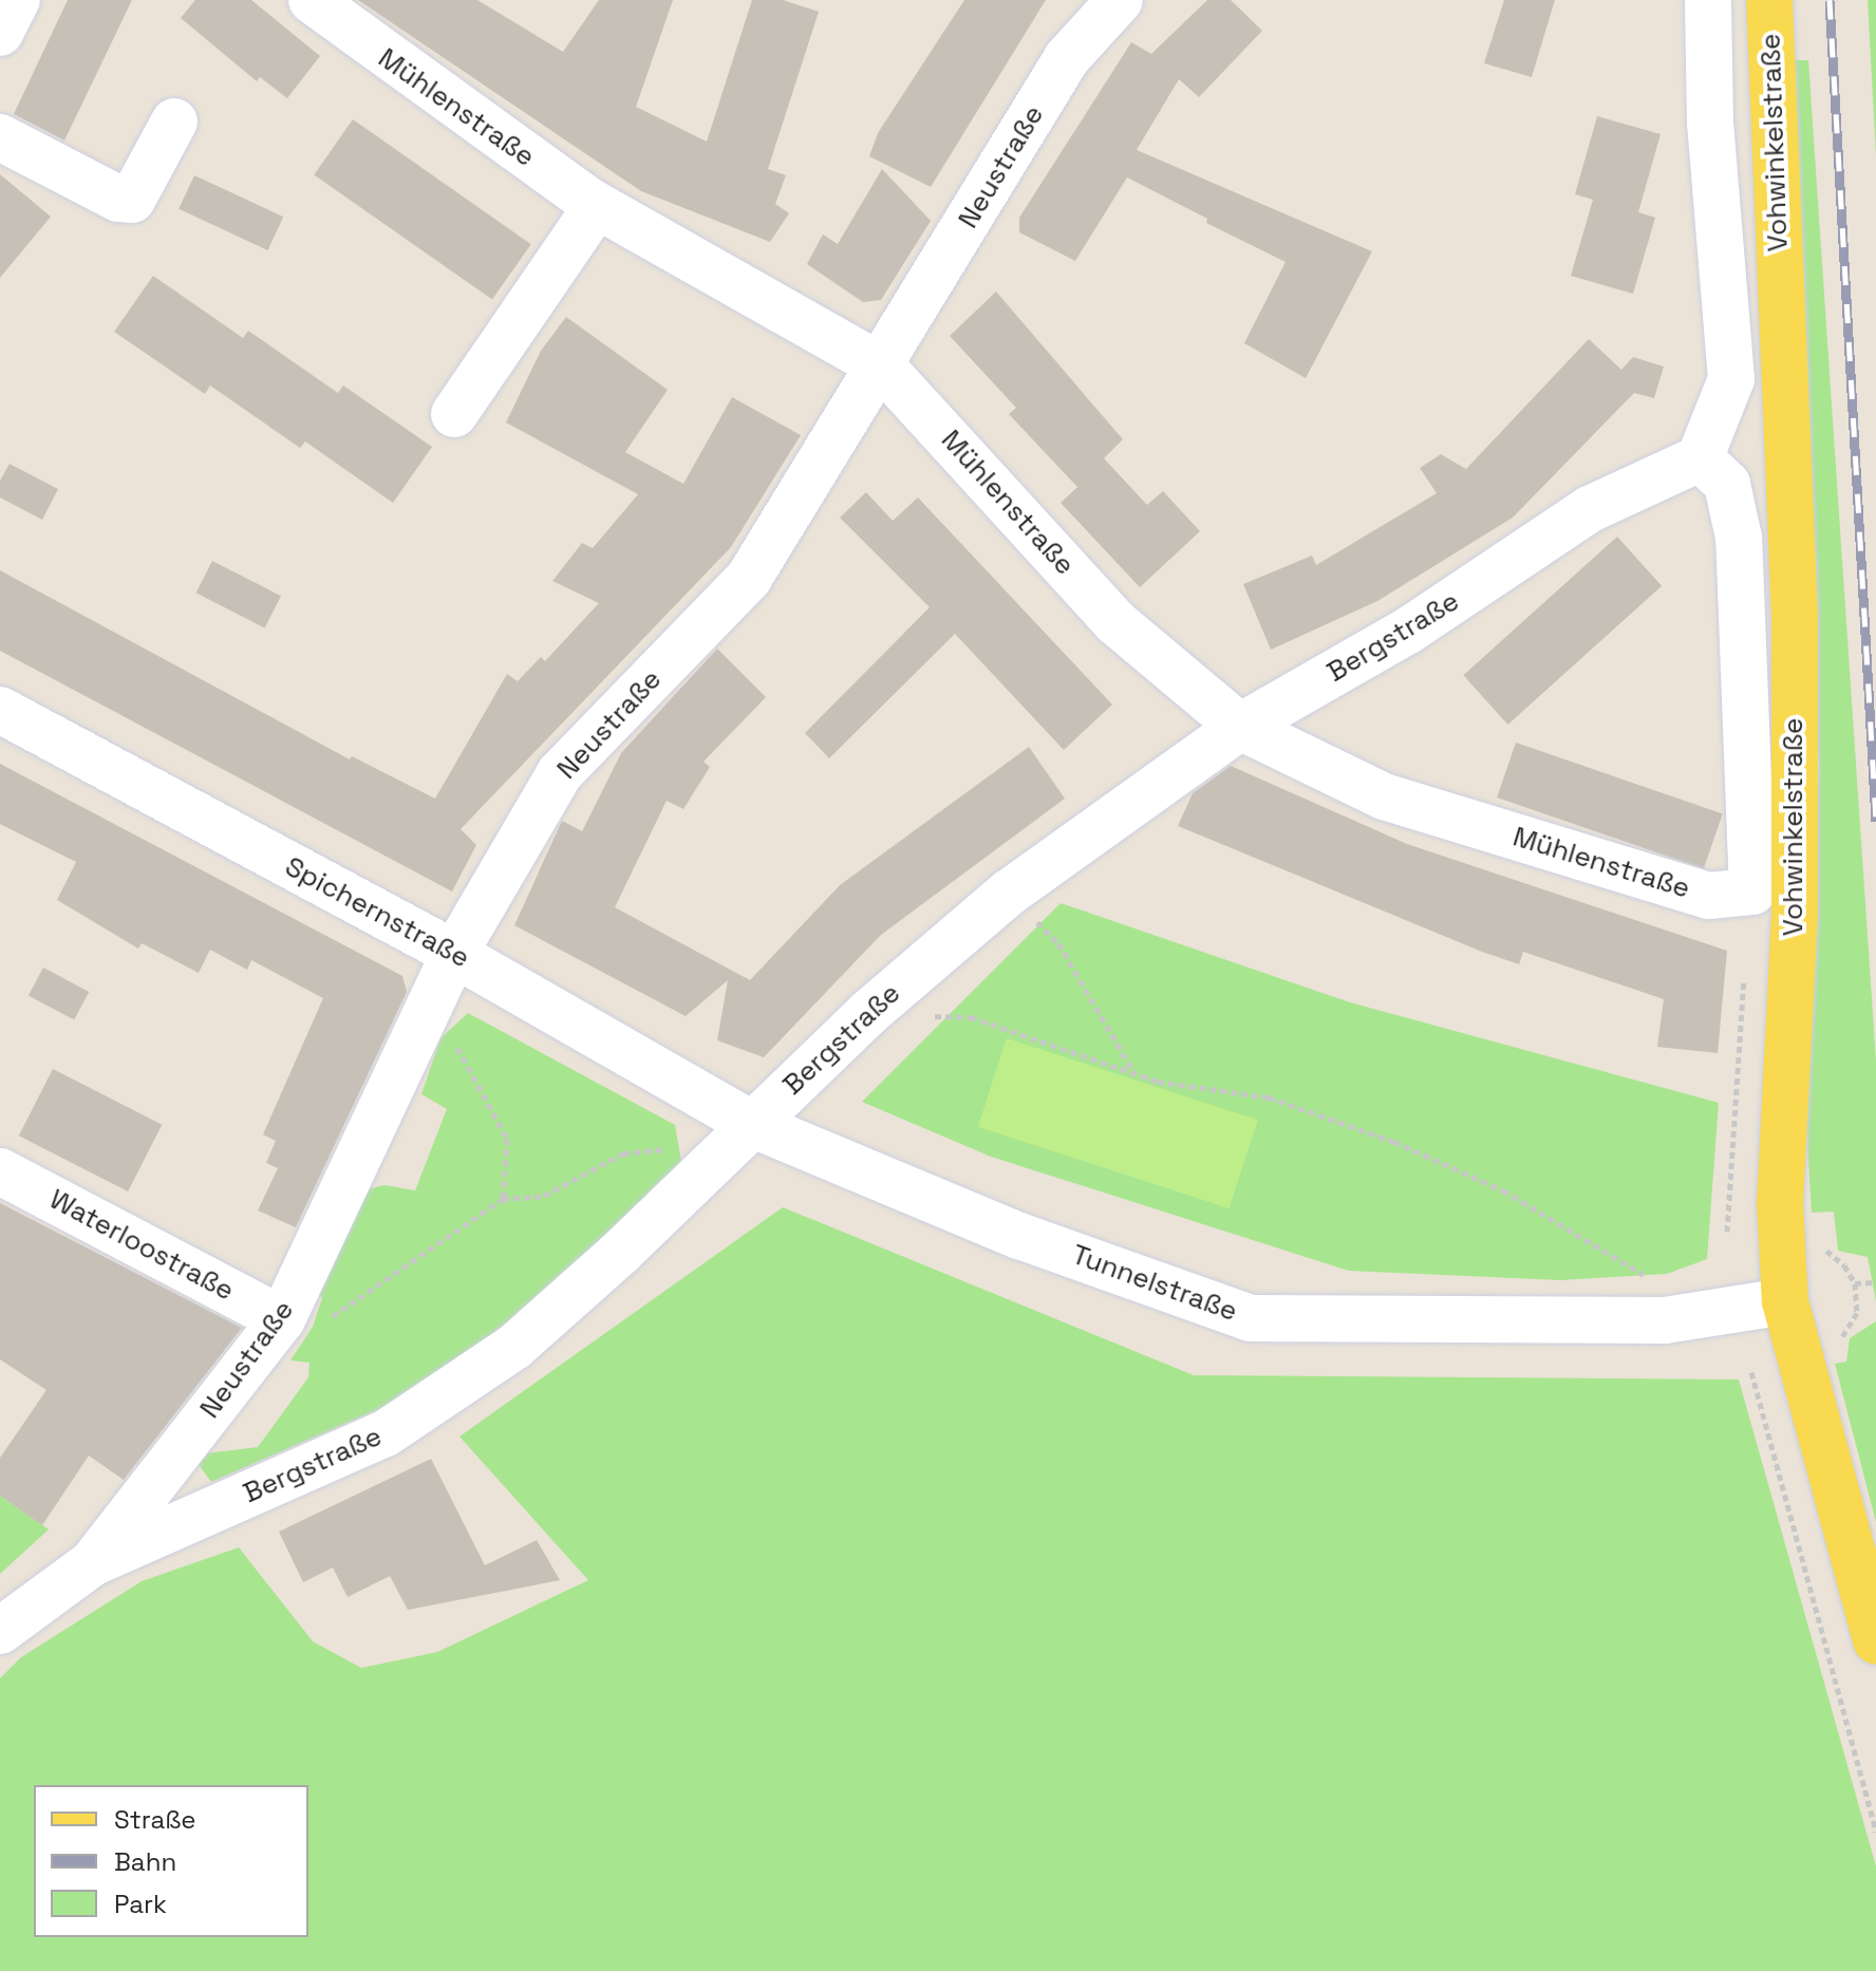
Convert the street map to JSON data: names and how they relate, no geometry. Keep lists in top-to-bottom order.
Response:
{
  "streets": {
    "main road": ["Vohwinkelstraße"],
    "street": [
      "Mühlenstraße",
      "Neustraße",
      "Bergstraße",
      "Spichernstraße",
      "Waterloostraße",
      "Tunnelstraße"
    ]
  },
  "crossings": [
    ["Mühlenstraße", "Neustraße"],
    ["Mühlenstraße", "Bergstraße"],
    ["Vohwinkelstraße", "Tunnelstraße"],
    ["Neustraße", "Bergstraße"],
    ["Neustraße", "Spichernstraße"],
    ["Neustraße", "Waterloostraße"],
    ["Bergstraße", "Spichernstraße"],
    ["Bergstraße", "Tunnelstraße"],
    ["Spichernstraße", "Tunnelstraße"]
  ],
  "legend": ["Straße", "Bahn", "Park"]
}
